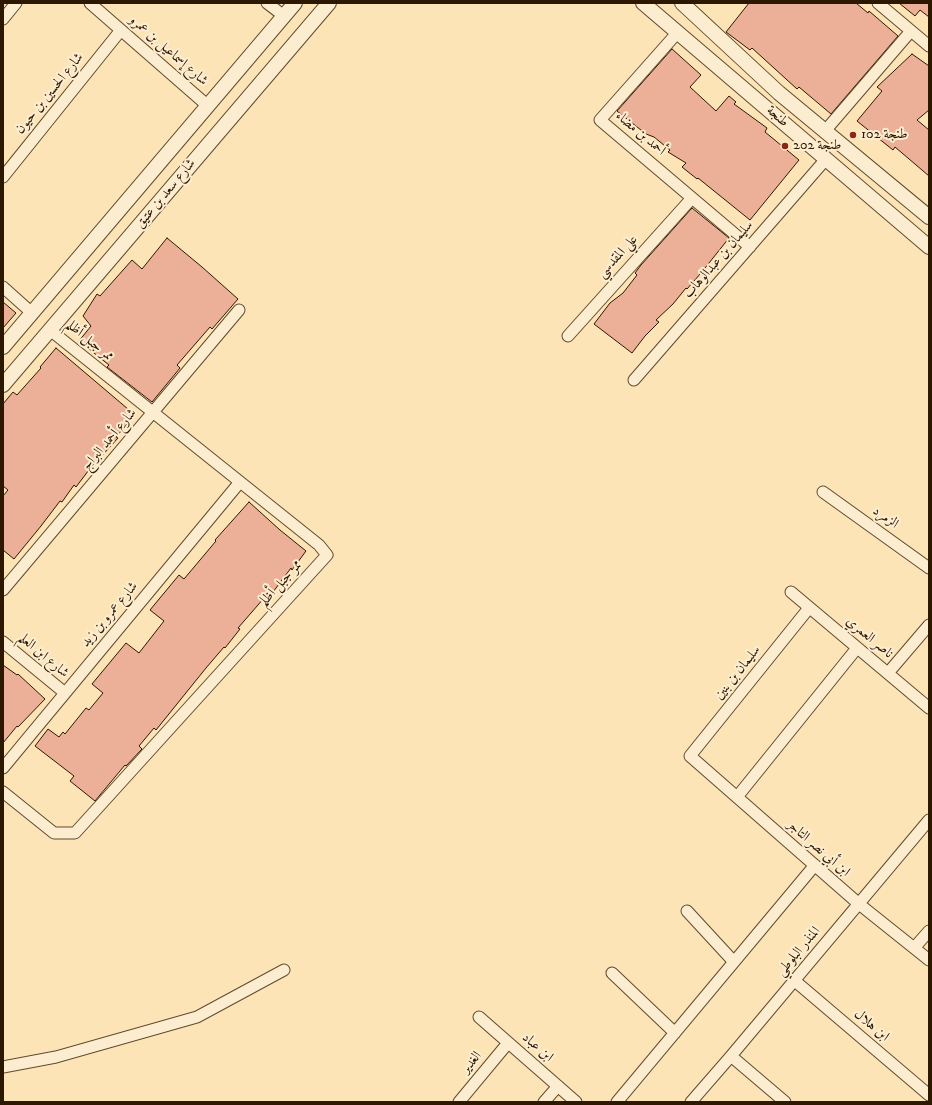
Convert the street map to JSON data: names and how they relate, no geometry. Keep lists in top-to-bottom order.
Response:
{
  "streets": {
    "street": [
      "شارع إسماعيل بن عمرو",
      "شارع الحسين بن حيون",
      "طنجة",
      "أحمد بن مضاء",
      "شارع سعد بن عتيق",
      "علي المقدسي",
      "سليمان بن عبدالوهاب",
      "ممر جبل أظلم",
      "شارع أحمد البراج",
      "الزمرد",
      "شارع عمرو بن زيد",
      "ناصر العمري",
      "شارع ابن العلم",
      "سليمان بن بنين",
      "ابن أبي نصر التاجر",
      "المنذر البلوطي",
      "ابن هلال",
      "ابن عباد",
      "الغدير"
    ]
  },
  "crossings": [
    ["شارع إسماعيل بن عمرو", "شارع الحسين بن حيون"],
    ["شارع إسماعيل بن عمرو", "شارع سعد بن عتيق"],
    ["طنجة", "أحمد بن مضاء"],
    ["طنجة", "سليمان بن عبدالوهاب"],
    ["أحمد بن مضاء", "علي المقدسي"],
    ["أحمد بن مضاء", "سليمان بن عبدالوهاب"],
    ["شارع سعد بن عتيق", "ممر جبل أظلم"],
    ["ممر جبل أظلم", "شارع أحمد البراج"],
    ["ممر جبل أظلم", "شارع عمرو بن زيد"],
    ["شارع عمرو بن زيد", "شارع ابن العلم"],
    ["ناصر العمري", "سليمان بن بنين"],
    ["سليمان بن بنين", "ابن أبي نصر التاجر"],
    ["ابن أبي نصر التاجر", "المنذر البلوطي"],
    ["المنذر البلوطي", "ابن هلال"],
    ["ابن عباد", "الغدير"]
  ],
  "places": ["طنجة 102", "طنجة 202"]
}
